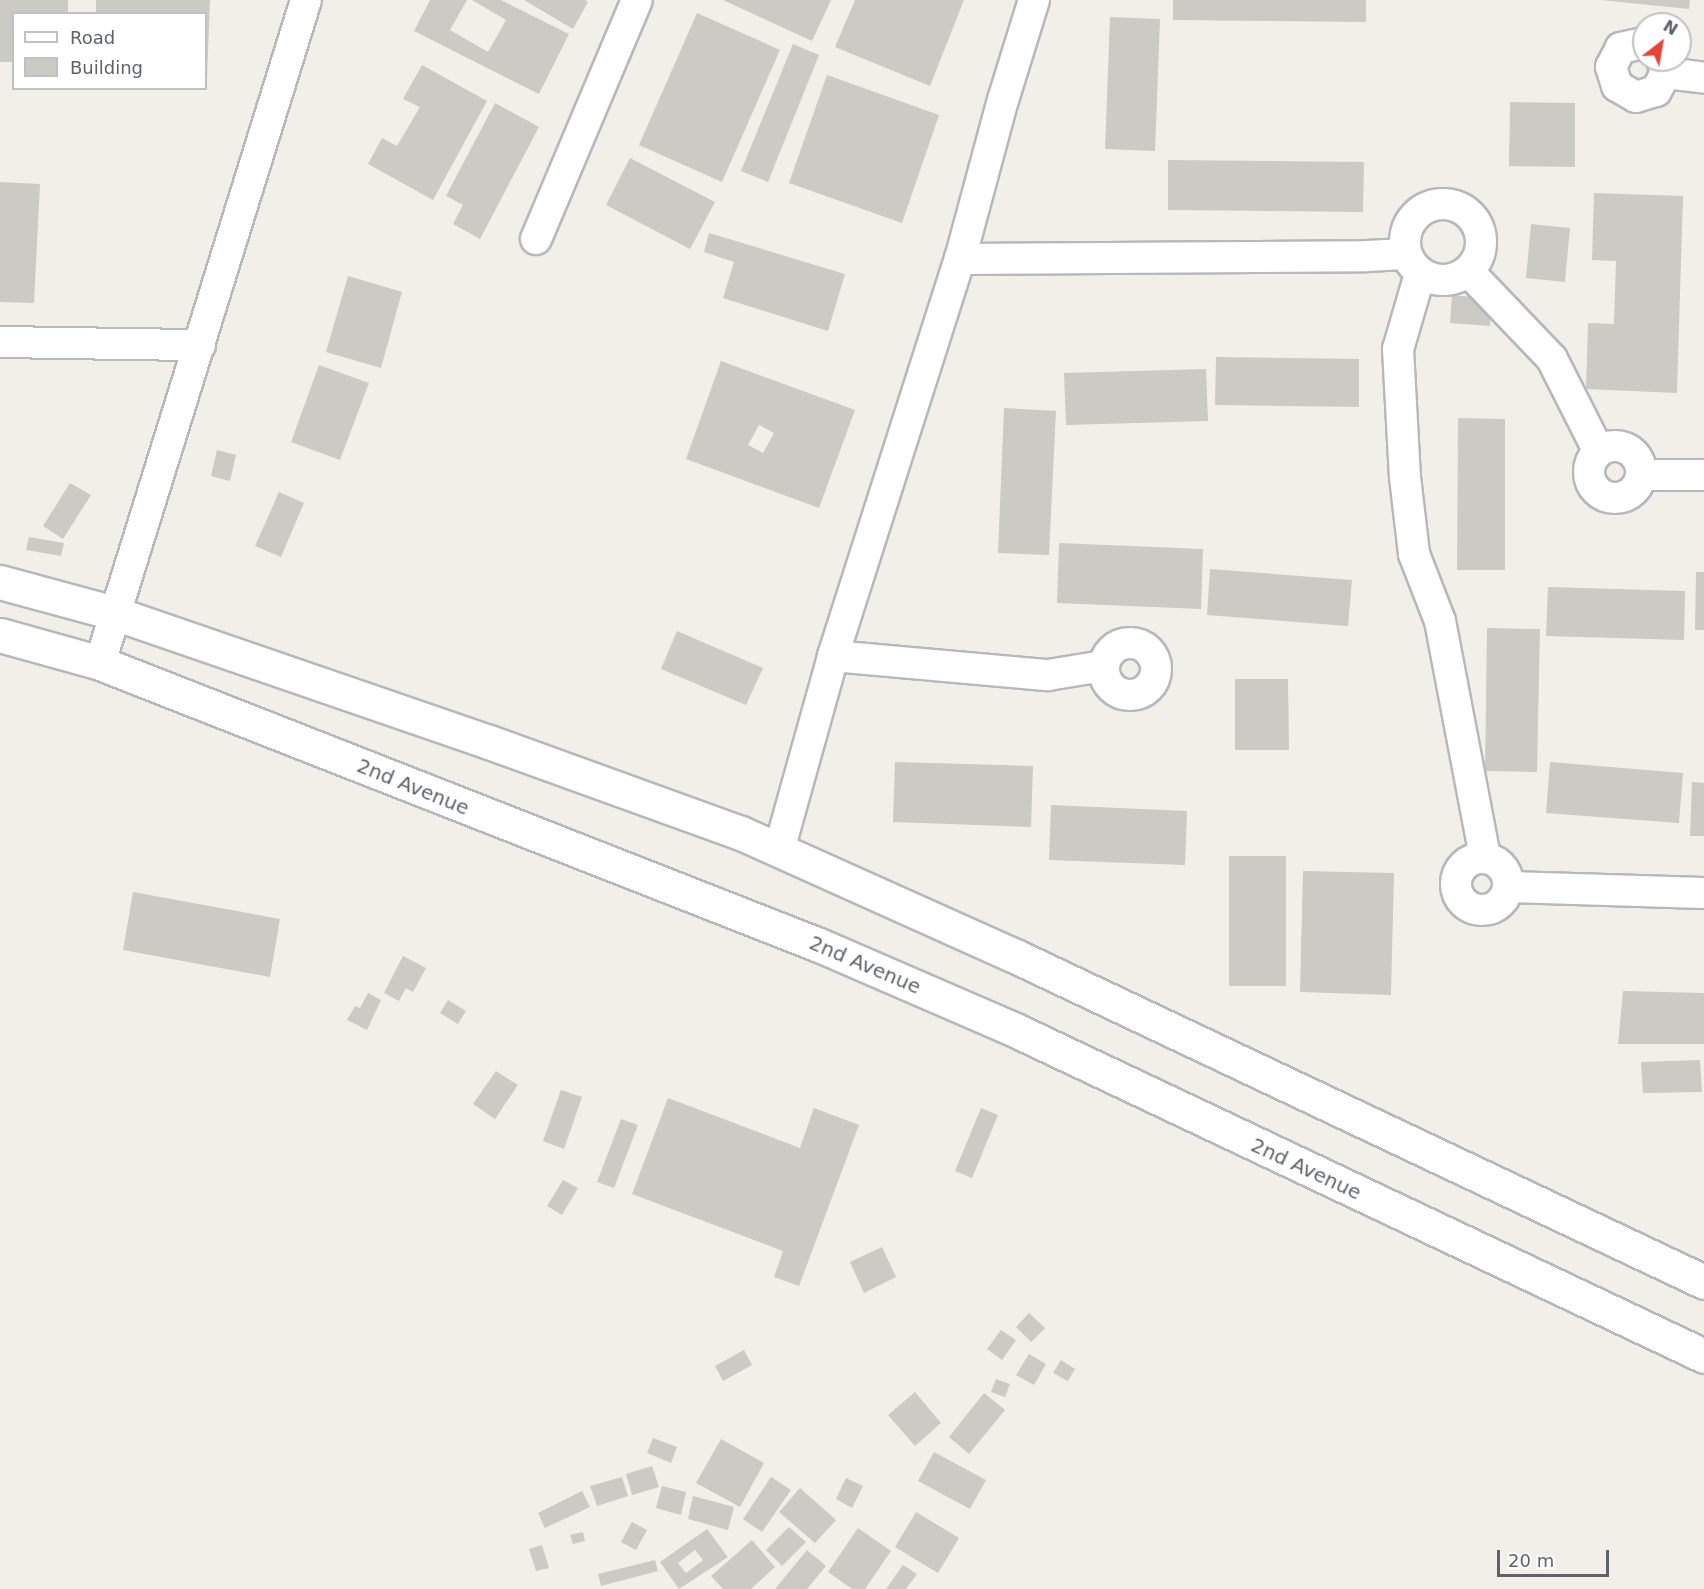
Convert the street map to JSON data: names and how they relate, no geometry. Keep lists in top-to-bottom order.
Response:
{
  "streets": {
    "street": ["2nd Avenue"]
  },
  "legend": ["Road", "Building"],
  "scale_bar": "20 m",
  "north": "top right"
}
